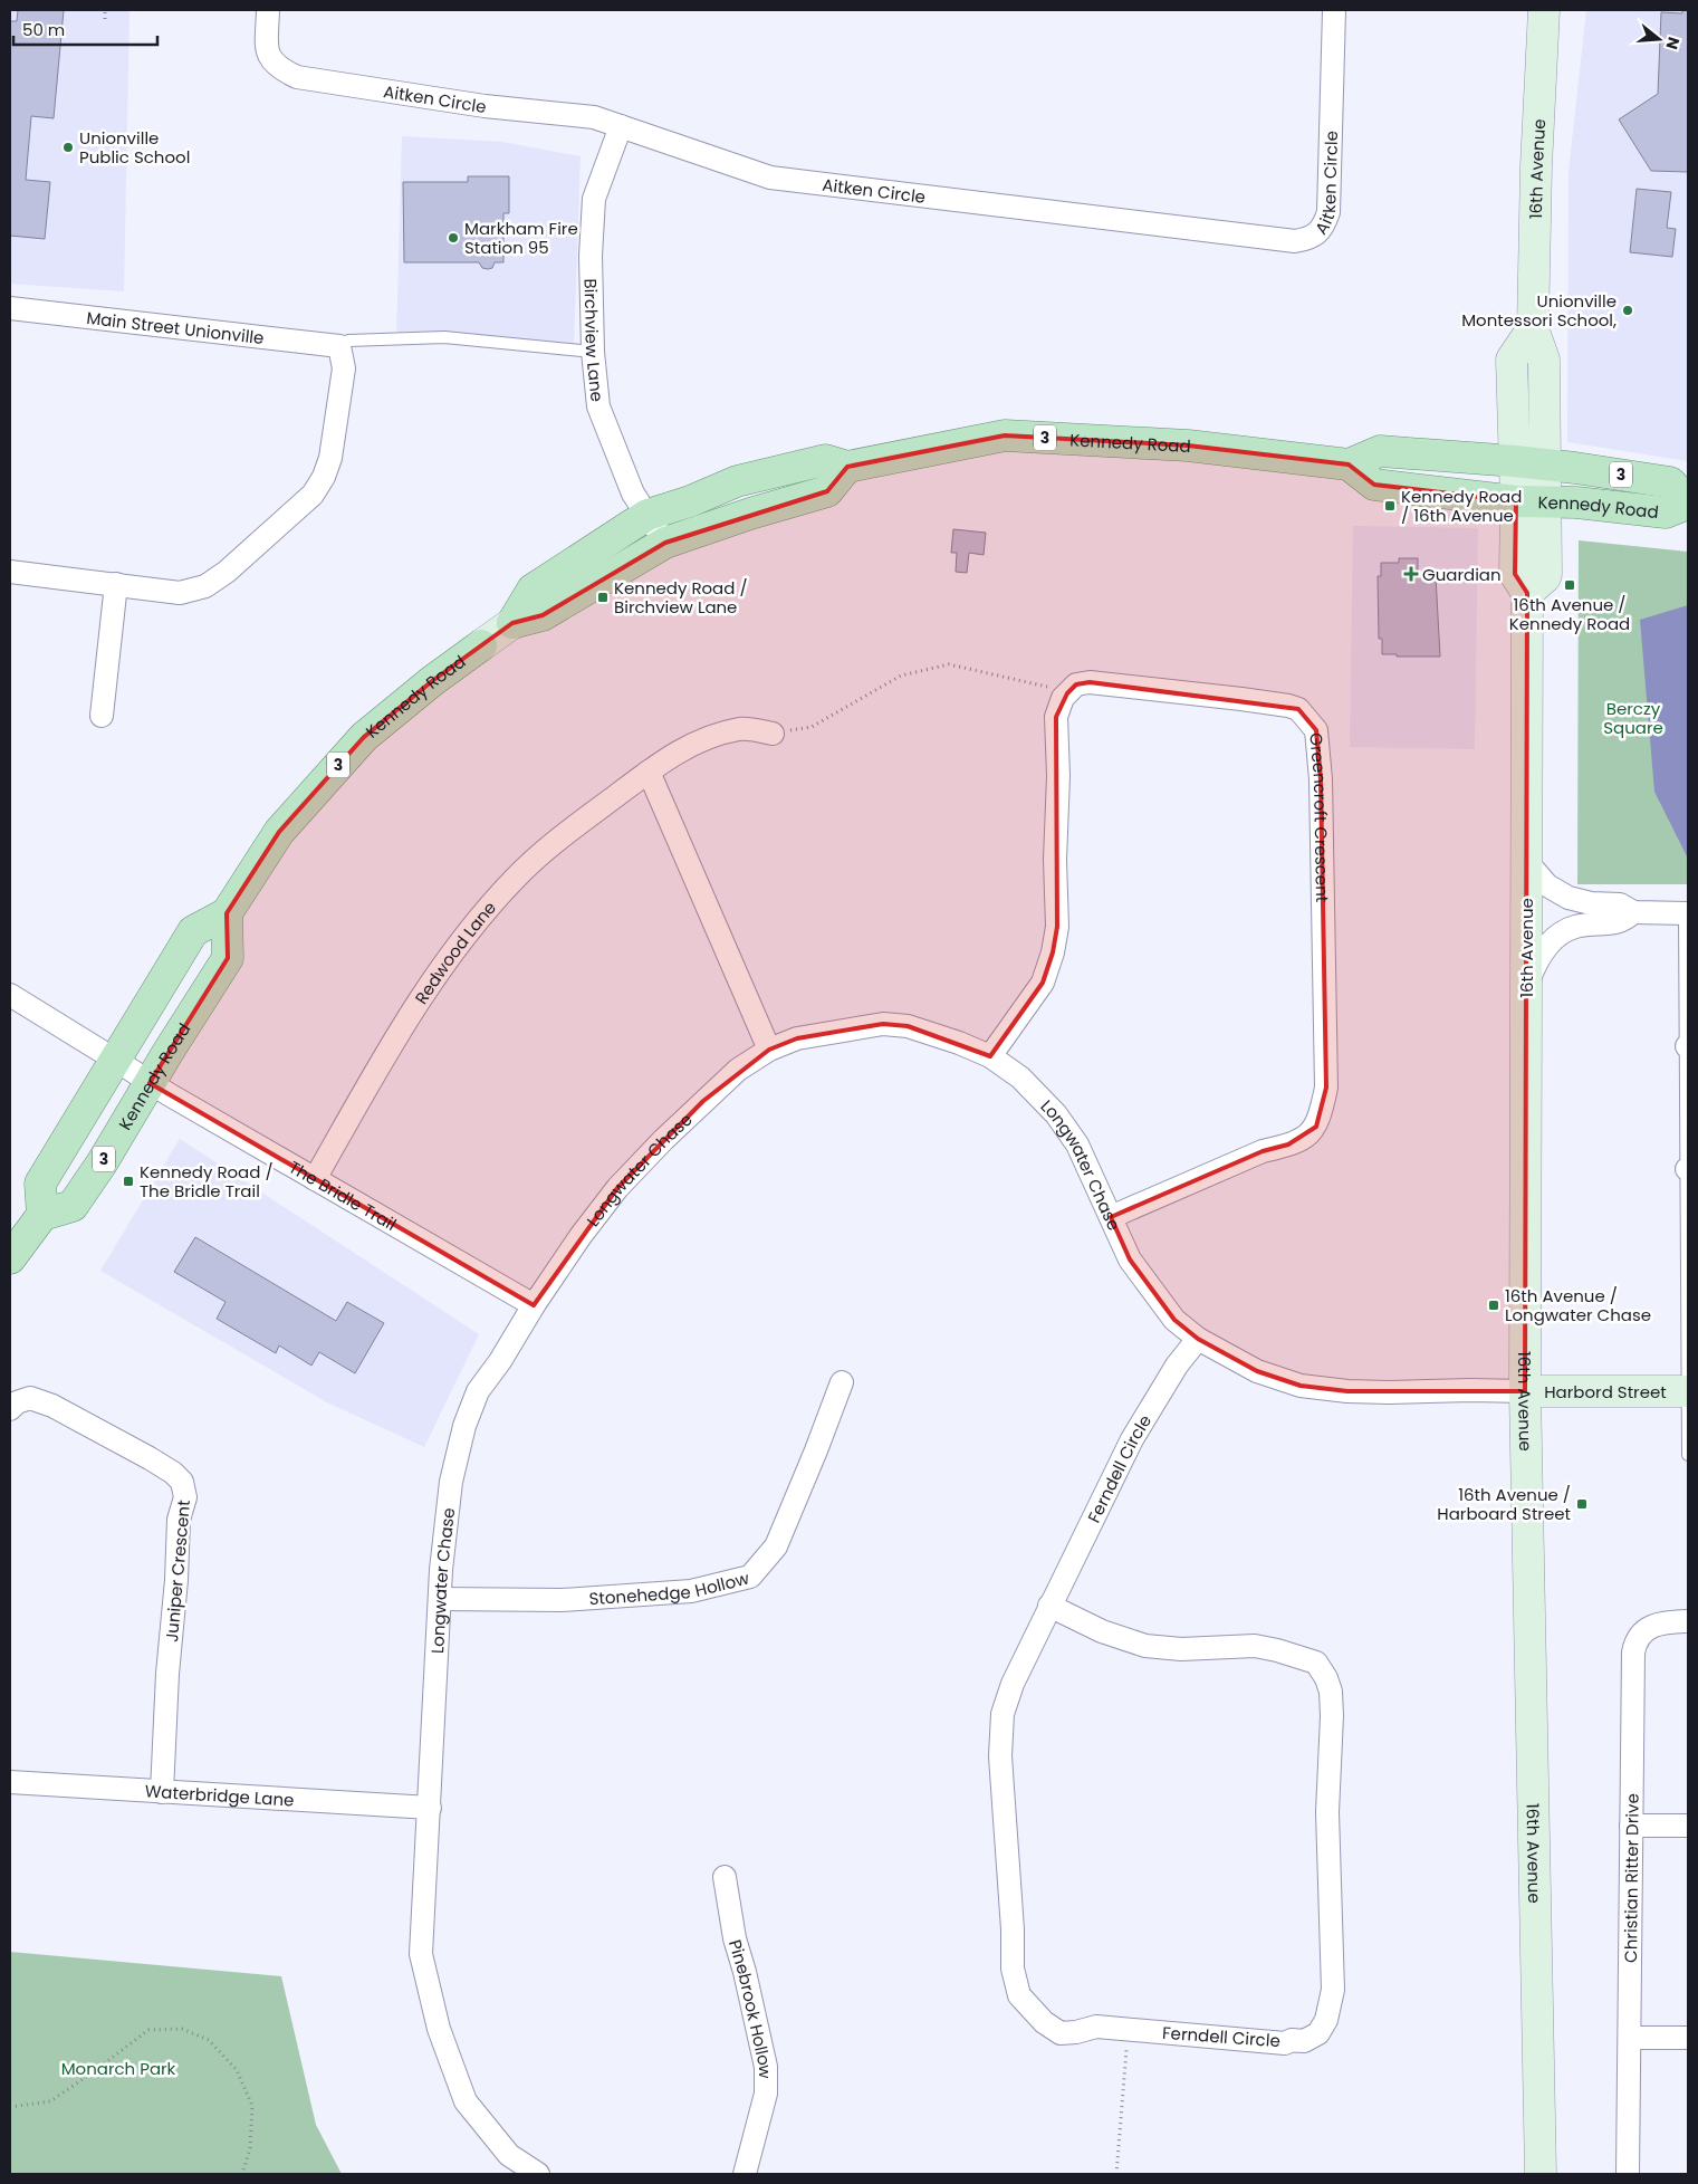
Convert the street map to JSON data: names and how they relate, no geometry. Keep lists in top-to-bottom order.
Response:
{
  "streets": {
    "main road": [
      "16th Avenue",
      "3",
      "Kennedy Road",
      "Harbord Street"
    ],
    "street": [
      "Aitken Circle",
      "Main Street Unionville",
      "Birchview Lane",
      "Greencroft Crescent",
      "Redwood Lane",
      "Longwater Chase",
      "The Bridle Trail",
      "Ferndell Circle",
      "Juniper Crescent",
      "Stonehedge Hollow",
      "Waterbridge Lane",
      "Christian Ritter Drive",
      "Pinebrook Hollow"
    ]
  },
  "crossings": [
    ["Aitken Circle", "Birchview Lane"],
    ["16th Avenue", "Kennedy Road"],
    ["16th Avenue", "Longwater Chase"],
    ["16th Avenue", "Harbord Street"],
    ["Birchview Lane", "Kennedy Road"],
    ["Kennedy Road", "The Bridle Trail"],
    ["Greencroft Crescent", "Longwater Chase"],
    ["Redwood Lane", "The Bridle Trail"],
    ["Longwater Chase", "The Bridle Trail"],
    ["Longwater Chase", "Harbord Street"],
    ["Longwater Chase", "Ferndell Circle"],
    ["Longwater Chase", "Stonehedge Hollow"],
    ["Longwater Chase", "Waterbridge Lane"],
    ["Juniper Crescent", "Waterbridge Lane"]
  ],
  "parks": ["Berczy Square", "Monarch Park"],
  "places": {
    "other": ["Unionville Public School", "Markham Fire Station 95", "Unionville Montessori School,"],
    "transit": [
      "Kennedy Road / 16th Avenue",
      "16th Avenue / Kennedy Road",
      "Kennedy Road / Birchview Lane",
      "Kennedy Road / The Bridle Trail",
      "16th Avenue / Longwater Chase",
      "16th Avenue / Harboard Street"
    ],
    "health": ["Guardian"]
  },
  "scale_bar": "50 m",
  "north": "right"
}
